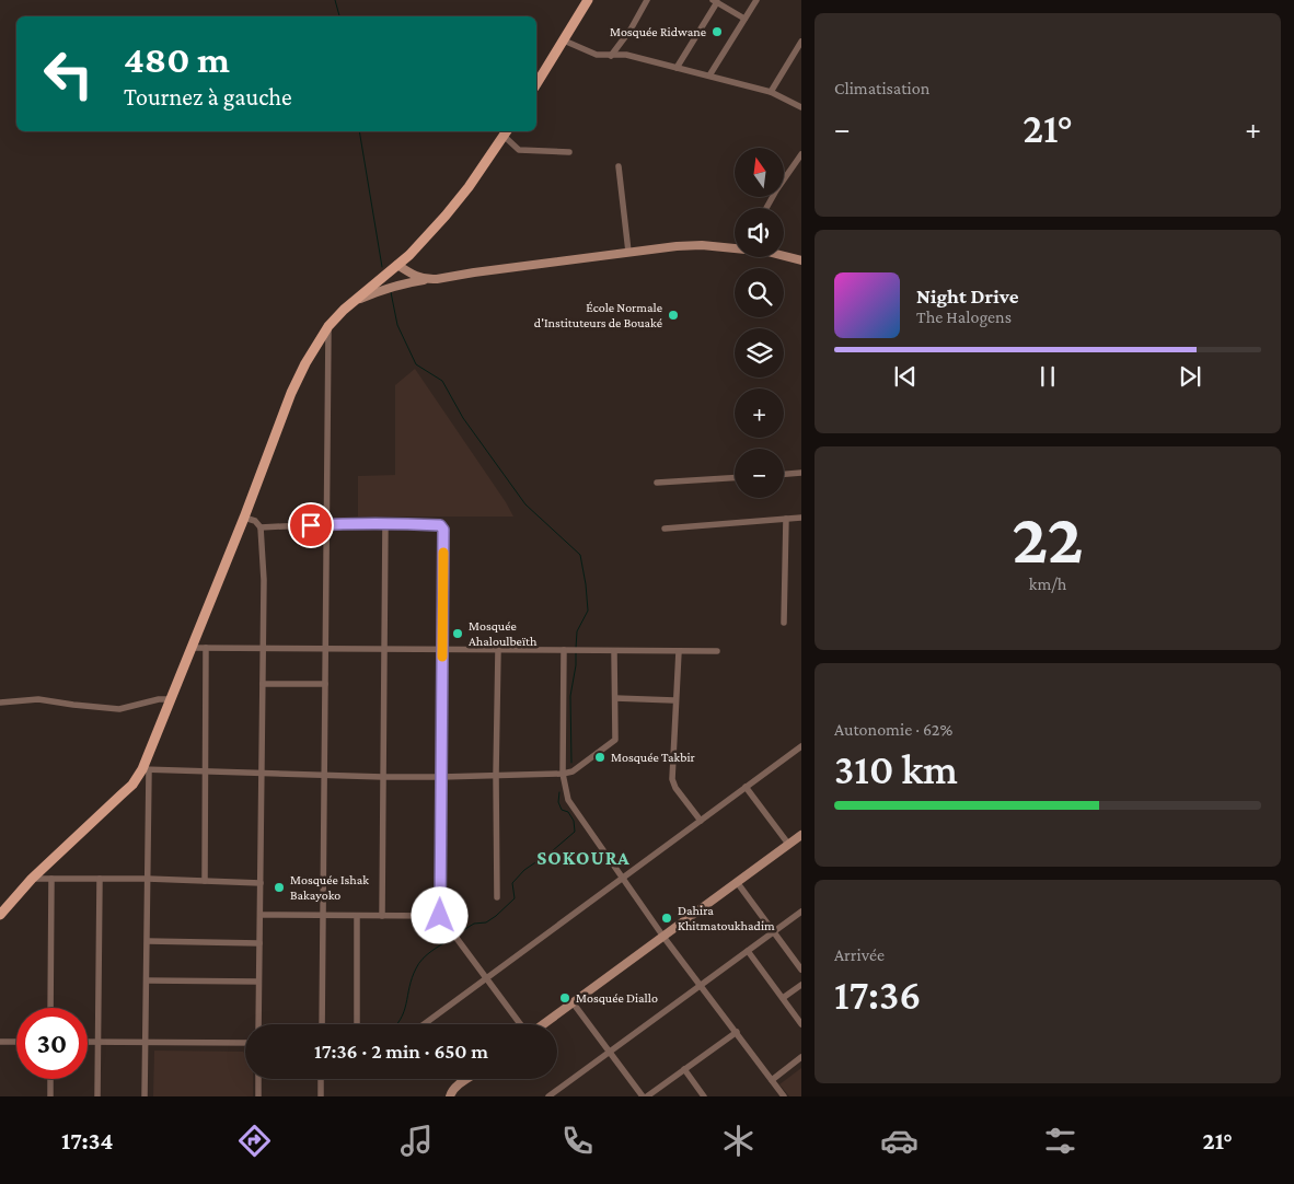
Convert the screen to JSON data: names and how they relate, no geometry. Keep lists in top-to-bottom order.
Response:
{
  "districts": ["SOKOURA"],
  "places": [
    "Mosquée Ridwane",
    "École Normale d'Instituteurs de Bouaké",
    "Mosquée Ahaloulbeïth",
    "Mosquée Takbir",
    "Mosquée Ishak Bakayoko",
    "Dahira Khitmatoukhadim",
    "Mosquée Diallo"
  ],
  "north": "top",
  "page": {
    "tile": [
      "Climatisation",
      ["22", "km/h"],
      ["Autonomie · 62%", "310 km"],
      ["Arrivée", "17:36"]
    ],
    "turn": ["480 m", "Tournez à gauche"],
    "heat": ["−", "21°", "+"],
    "map_buttons": ["+", "−"],
    "song": ["Night Drive", "The Halogens"],
    "limit": "30",
    "trip": "17:36 · 2 min · 650 m",
    "tabs": ["17:34", "21°"]
  }
}
